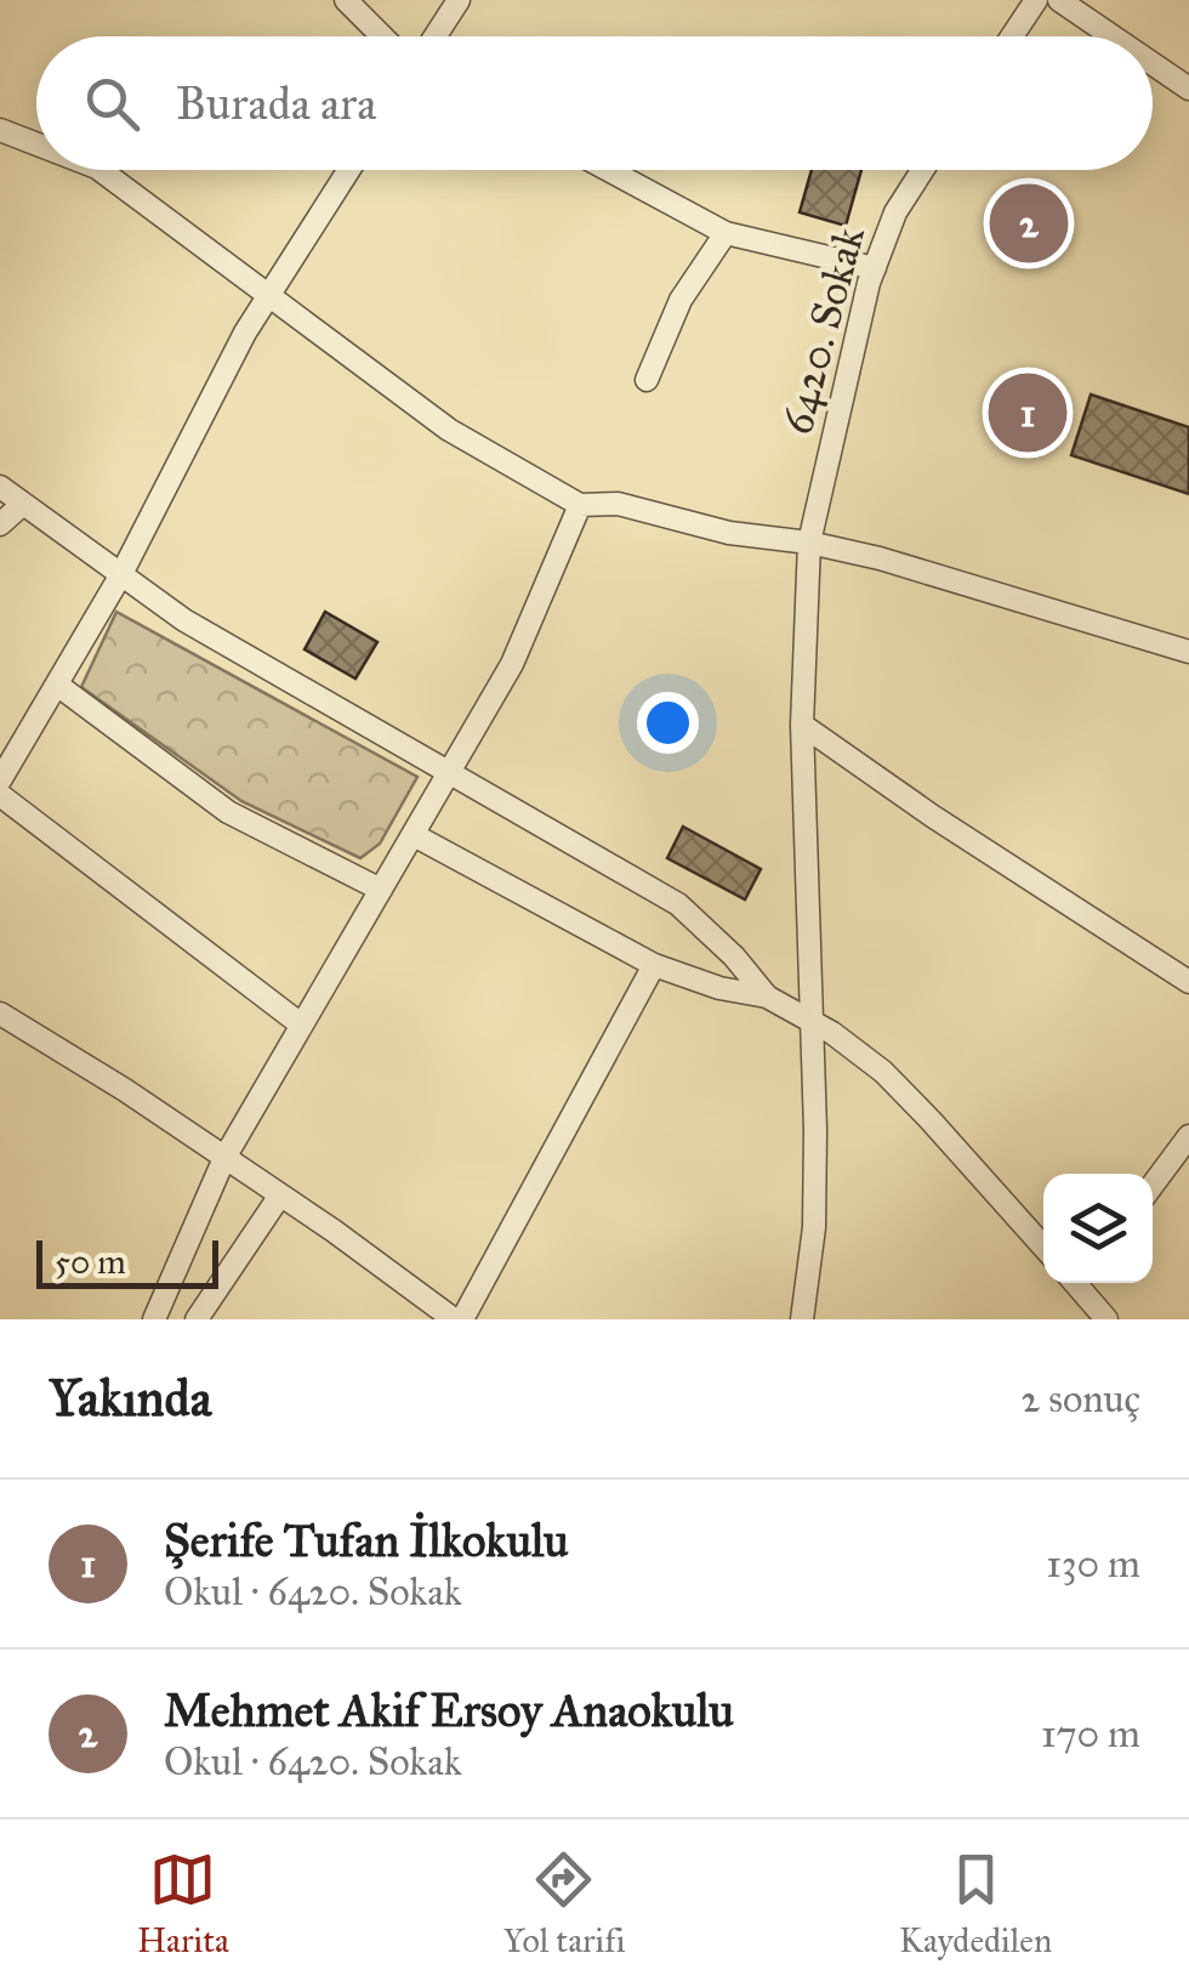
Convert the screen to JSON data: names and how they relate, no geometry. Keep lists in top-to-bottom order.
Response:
{
  "streets": {
    "street": ["6420. Sokak"]
  },
  "scale_bar": "50 m",
  "page": {
    "search": "Burada ara",
    "pins": ["2", "1"],
    "scale": "50 m",
    "heading": ["Yakında", "2 sonuç"],
    "list": [
      {
        "mark": "1",
        "name": "Şerife Tufan İlkokulu",
        "note": "Okul · 6420. Sokak",
        "value": "130 m"
      },
      {
        "mark": "2",
        "name": "Mehmet Akif Ersoy Anaokulu",
        "note": "Okul · 6420. Sokak",
        "value": "170 m"
      }
    ],
    "nav": ["Harita", "Yol tarifi", "Kaydedilen"]
  }
}
